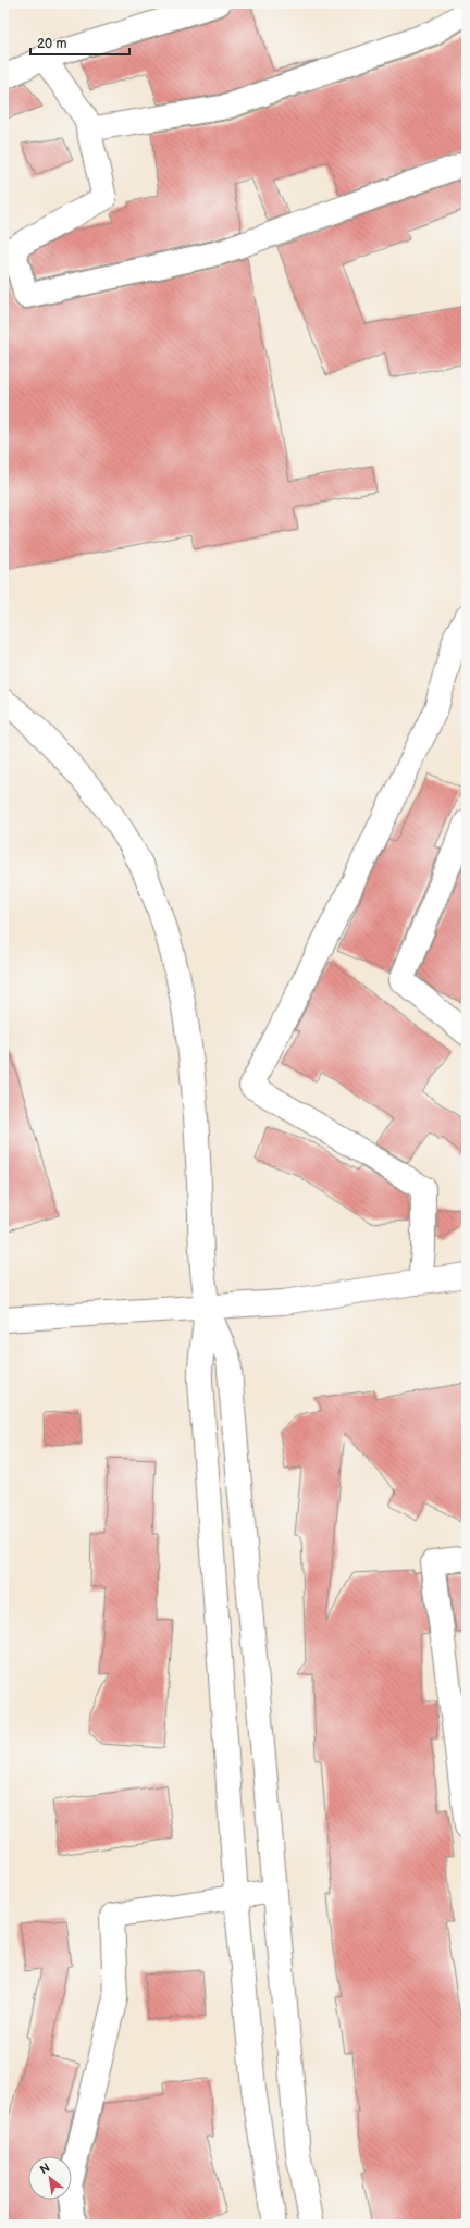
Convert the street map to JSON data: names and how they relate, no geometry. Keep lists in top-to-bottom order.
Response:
{
  "scale_bar": "20 m",
  "north": "top left"
}
